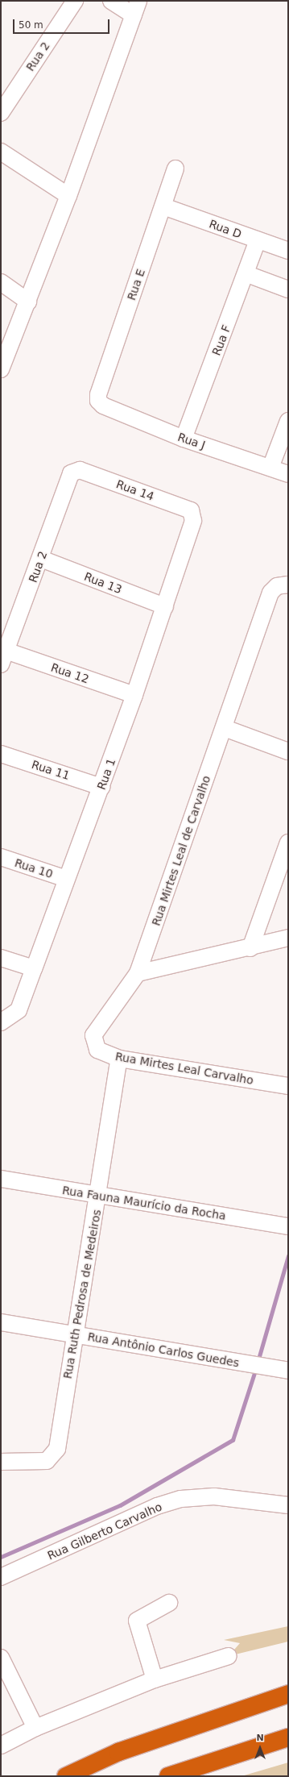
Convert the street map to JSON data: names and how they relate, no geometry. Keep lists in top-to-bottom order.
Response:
{
  "streets": {
    "street": [
      "Rua 2",
      "Rua D",
      "Rua E",
      "Rua F",
      "Rua J",
      "Rua 14",
      "Rua 13",
      "Rua 12",
      "Rua 11",
      "Rua 1",
      "Rua Mirtes Leal de Carvalho",
      "Rua 10",
      "Rua Mirtes Leal Carvalho",
      "Rua Fauna Maurício da Rocha",
      "Rua Ruth Pedrosa de Medeiros",
      "Rua Antônio Carlos Guedes",
      "Rua Gilberto Carvalho"
    ]
  },
  "crossings": [
    ["Rua 2", "Rua 14"],
    ["Rua 2", "Rua 13"],
    ["Rua 2", "Rua 12"],
    ["Rua D", "Rua E"],
    ["Rua D", "Rua F"],
    ["Rua E", "Rua J"],
    ["Rua F", "Rua J"],
    ["Rua 14", "Rua 1"],
    ["Rua 13", "Rua 1"],
    ["Rua 12", "Rua 1"],
    ["Rua 11", "Rua 1"],
    ["Rua 1", "Rua 10"],
    ["Rua Mirtes Leal de Carvalho", "Rua Mirtes Leal Carvalho"],
    ["Rua Mirtes Leal Carvalho", "Rua Ruth Pedrosa de Medeiros"],
    ["Rua Fauna Maurício da Rocha", "Rua Ruth Pedrosa de Medeiros"],
    ["Rua Ruth Pedrosa de Medeiros", "Rua Antônio Carlos Guedes"]
  ],
  "scale_bar": "50 m",
  "north": "top"
}
